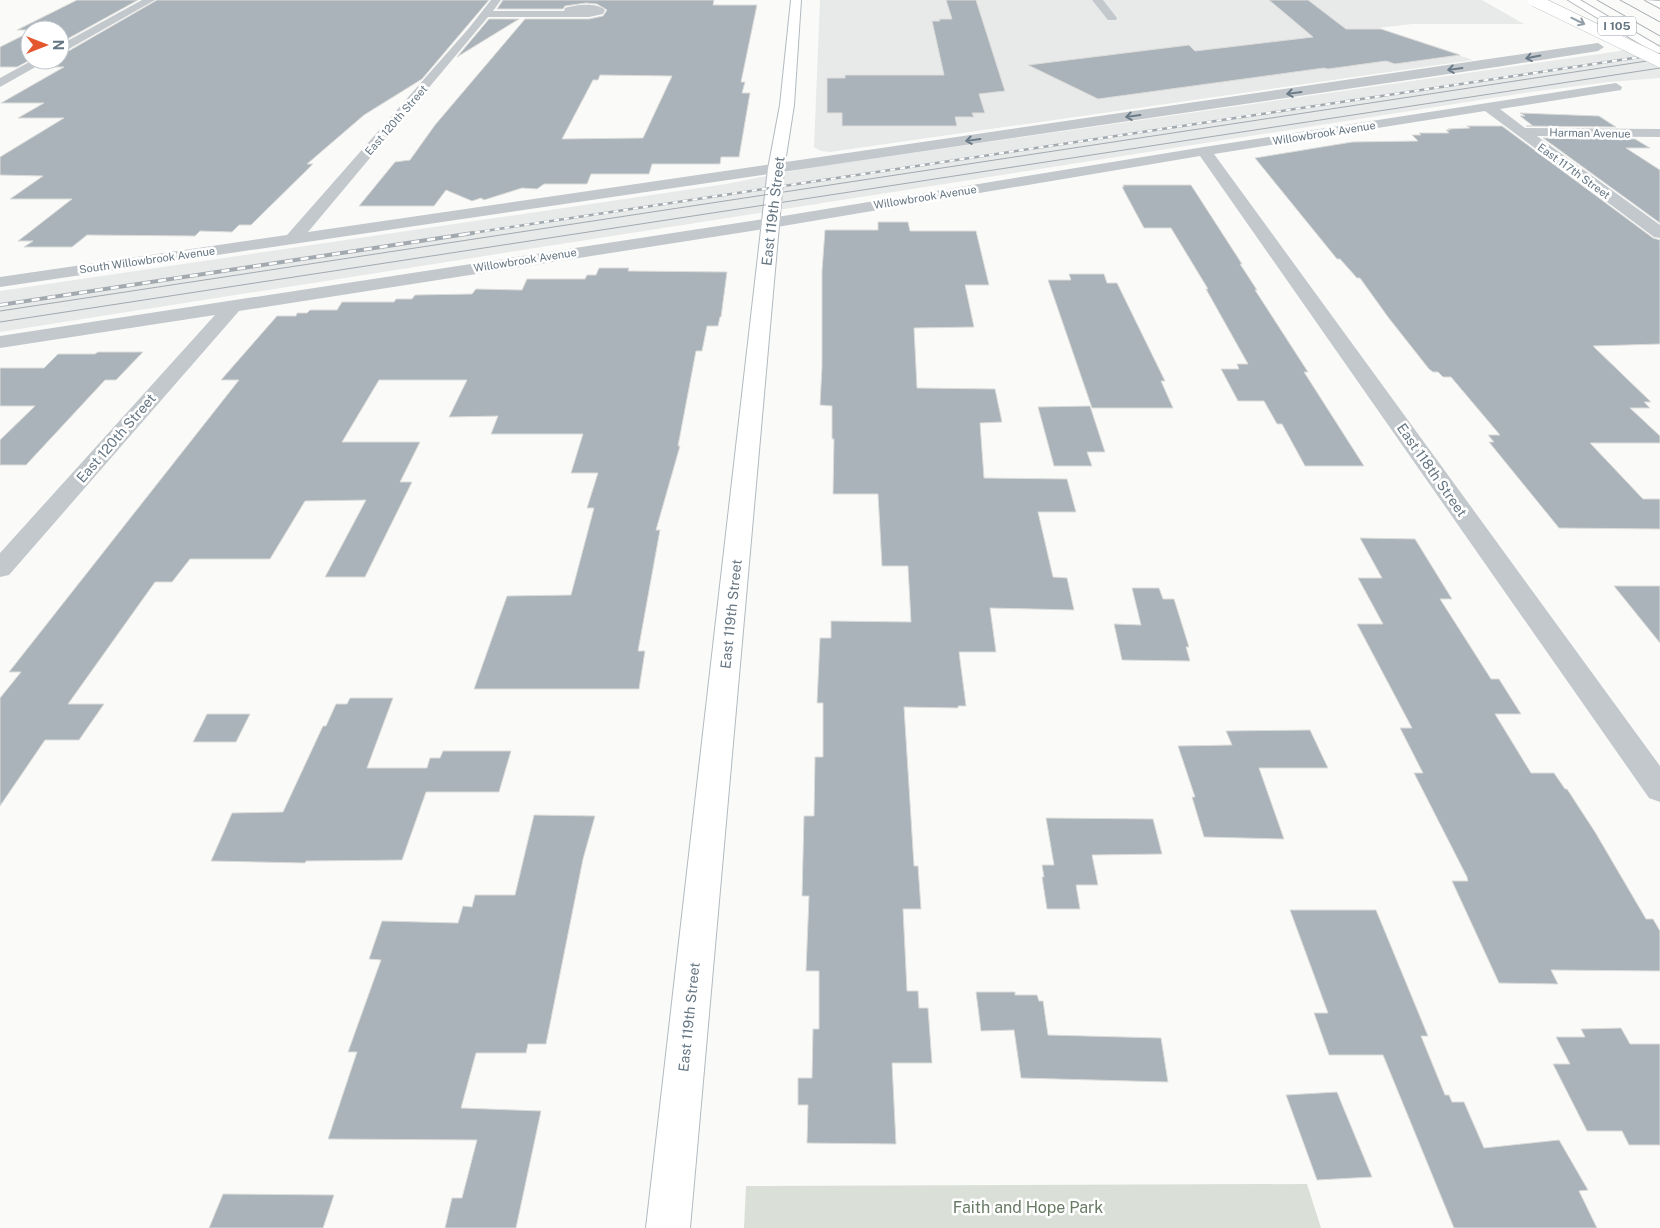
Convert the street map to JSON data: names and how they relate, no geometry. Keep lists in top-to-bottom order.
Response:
{
  "streets": {
    "main road": ["I 105", "East 119th Street"],
    "street": [
      "East 120th Street",
      "Willowbrook Avenue",
      "Harman Avenue",
      "East 117th Street",
      "South Willowbrook Avenue",
      "East 118th Street"
    ]
  },
  "crossings": [
    ["East 120th Street", "Willowbrook Avenue"],
    ["East 120th Street", "South Willowbrook Avenue"],
    ["Willowbrook Avenue", "East 117th Street"],
    ["Willowbrook Avenue", "East 119th Street"],
    ["Willowbrook Avenue", "East 118th Street"],
    ["Harman Avenue", "East 117th Street"]
  ],
  "parks": ["Faith and Hope Park"],
  "north": "right"
}
